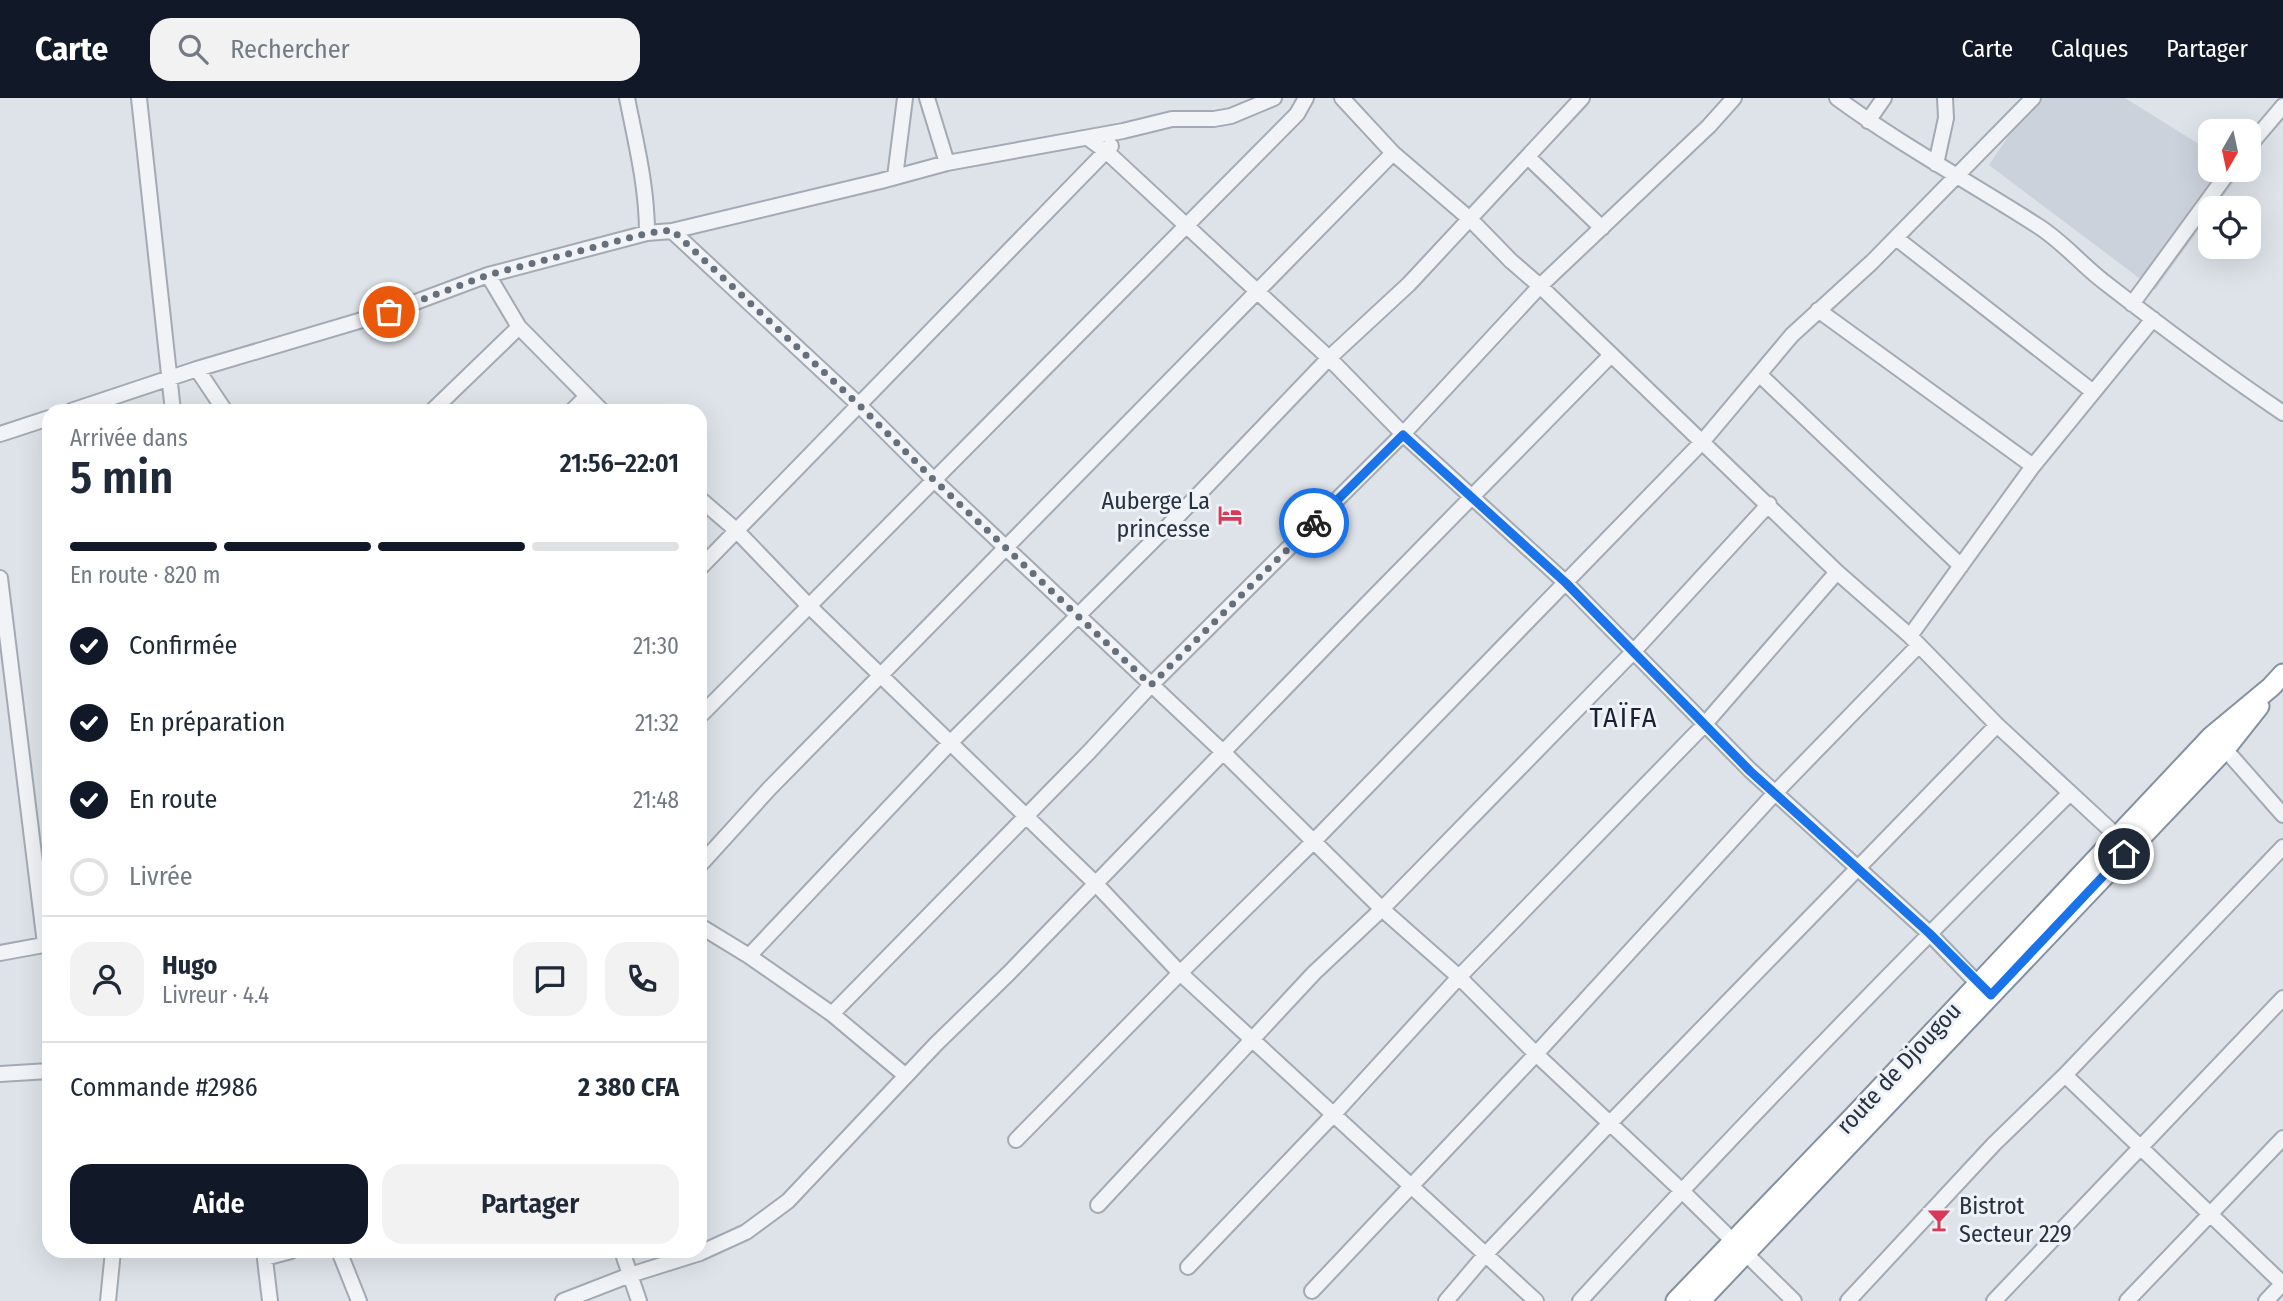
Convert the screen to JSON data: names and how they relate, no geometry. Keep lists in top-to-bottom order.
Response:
{
  "streets": {
    "highway": ["route de Djougou"]
  },
  "districts": ["TAÏFA"],
  "places": {
    "hotel": ["Auberge La princesse"],
    "bar": ["Bistrot Secteur 229"]
  },
  "north": "bottom",
  "page": {
    "header": "Carte",
    "search": "Rechercher",
    "nav": ["Carte", "Calques", "Partager"],
    "heading": ["5 min", "Arrivée dans", "21:56–22:01"],
    "panel": [
      "Hugo",
      "Livreur · 4.4",
      "Commande #2986",
      "2 380 CFA"
    ],
    "bar": "En route · 820 m",
    "list": [
      ["Confirmée", "21:30"],
      ["En préparation", "21:32"],
      ["En route", "21:48"],
      "Livrée"
    ],
    "buttons": ["Aide", "Partager"]
  }
}
